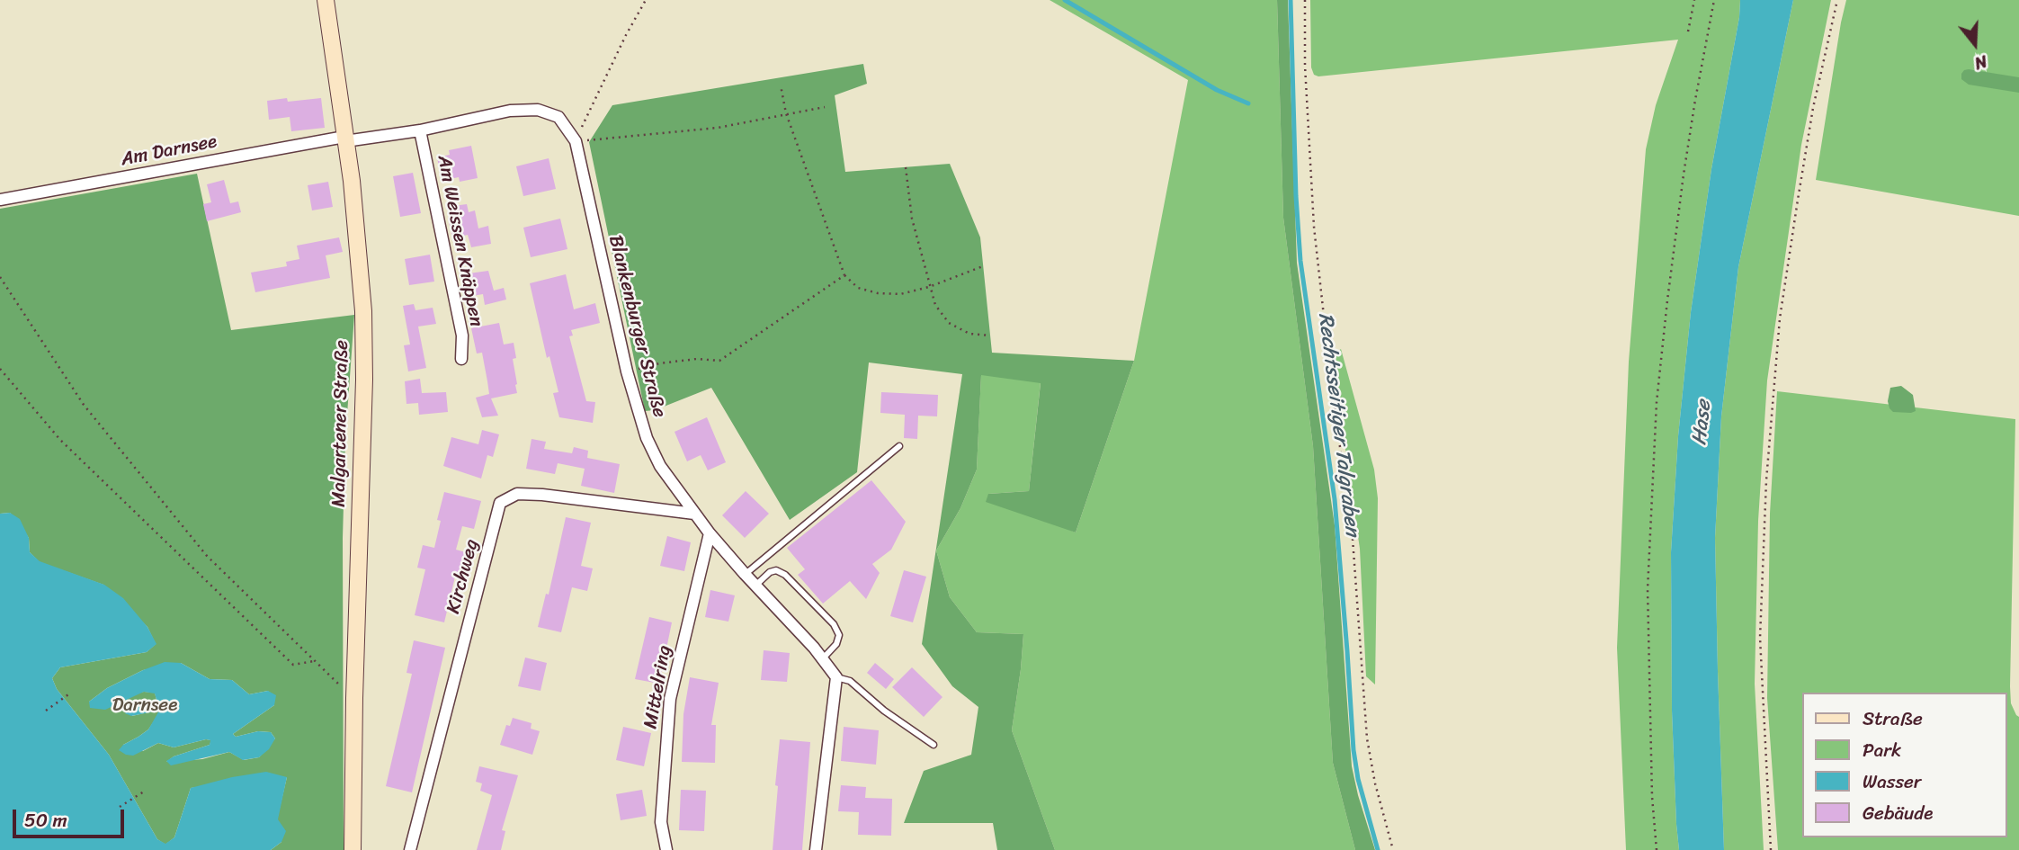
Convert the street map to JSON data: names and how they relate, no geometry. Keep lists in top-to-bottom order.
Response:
{
  "streets": {
    "street": [
      "Am Darnsee",
      "Am Weissen Knäppen",
      "Blankenburger Straße",
      "Malgartener Straße",
      "Kirchweg",
      "Mittelring"
    ]
  },
  "crossings": [
    ["Am Darnsee", "Blankenburger Straße"],
    ["Am Darnsee", "Malgartener Straße"],
    ["Am Weissen Knäppen", "Blankenburger Straße"],
    ["Blankenburger Straße", "Malgartener Straße"],
    ["Blankenburger Straße", "Kirchweg"],
    ["Blankenburger Straße", "Mittelring"]
  ],
  "water": ["Hase", "Rechtsseitiger Talgraben"],
  "parks": ["Darnsee"],
  "legend": [
    "Straße",
    "Park",
    "Wasser",
    "Gebäude"
  ],
  "scale_bar": "50 m",
  "north": "bottom"
}
